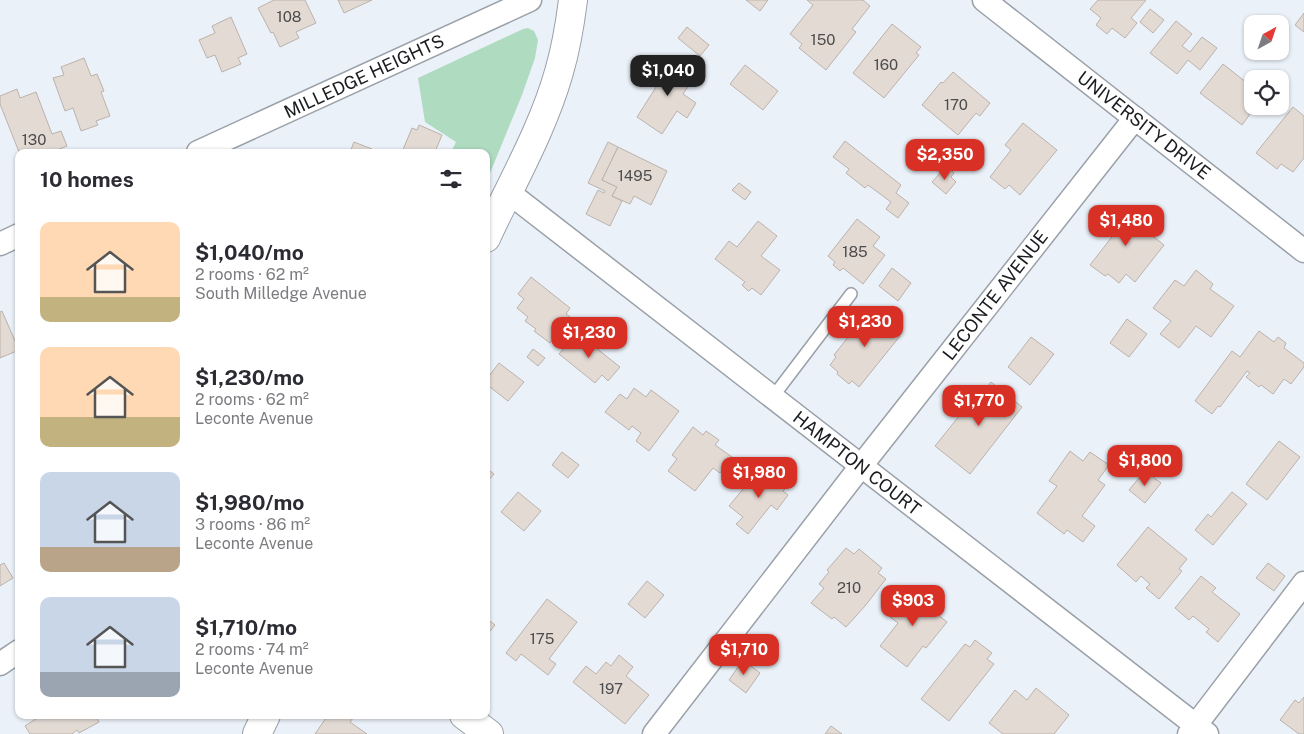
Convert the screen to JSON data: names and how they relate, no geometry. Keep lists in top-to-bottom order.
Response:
{
  "streets": {
    "street": [
      "MILLEDGE HEIGHTS",
      "UNIVERSITY DRIVE",
      "LECONTE AVENUE",
      "HAMPTON COURT"
    ]
  },
  "crossings": [
    ["UNIVERSITY DRIVE", "LECONTE AVENUE"],
    ["LECONTE AVENUE", "HAMPTON COURT"]
  ],
  "house_numbers": [
    "108",
    "150",
    "160",
    "170",
    "130",
    "1495",
    "185",
    "210",
    "175",
    "197"
  ],
  "north": "top right",
  "page": {
    "price": [
      "$1,040",
      "$2,350",
      "$1,480",
      "$1,230",
      "$1,230",
      "$1,770",
      "$1,800",
      "$1,980",
      "$903",
      "$1,710"
    ],
    "heading": "10 homes",
    "list": [
      {
        "name": "$1,040/mo",
        "note": "2 rooms · 62 m² · South Milledge Avenue"
      },
      {
        "name": "$1,230/mo",
        "note": "2 rooms · 62 m² · Leconte Avenue"
      },
      {
        "name": "$1,980/mo",
        "note": "3 rooms · 86 m² · Leconte Avenue"
      },
      {
        "name": "$1,710/mo",
        "note": "2 rooms · 74 m² · Leconte Avenue"
      }
    ]
  }
}
